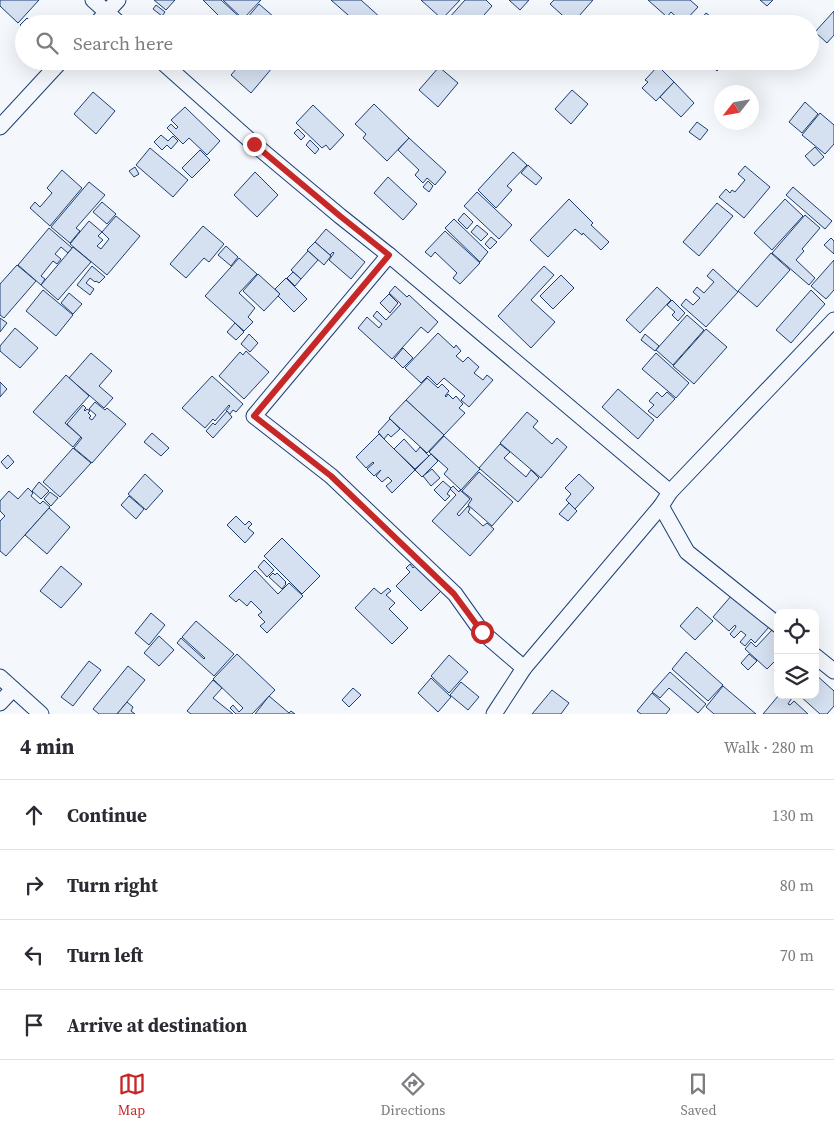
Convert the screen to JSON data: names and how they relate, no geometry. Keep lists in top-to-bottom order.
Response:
{
  "north": "bottom left",
  "page": {
    "search": "Search here",
    "heading": ["4 min", "Walk · 280 m"],
    "list": [
      ["Continue", "130 m"],
      ["Turn right", "80 m"],
      ["Turn left", "70 m"],
      "Arrive at destination"
    ],
    "nav": ["Map", "Directions", "Saved"]
  }
}
